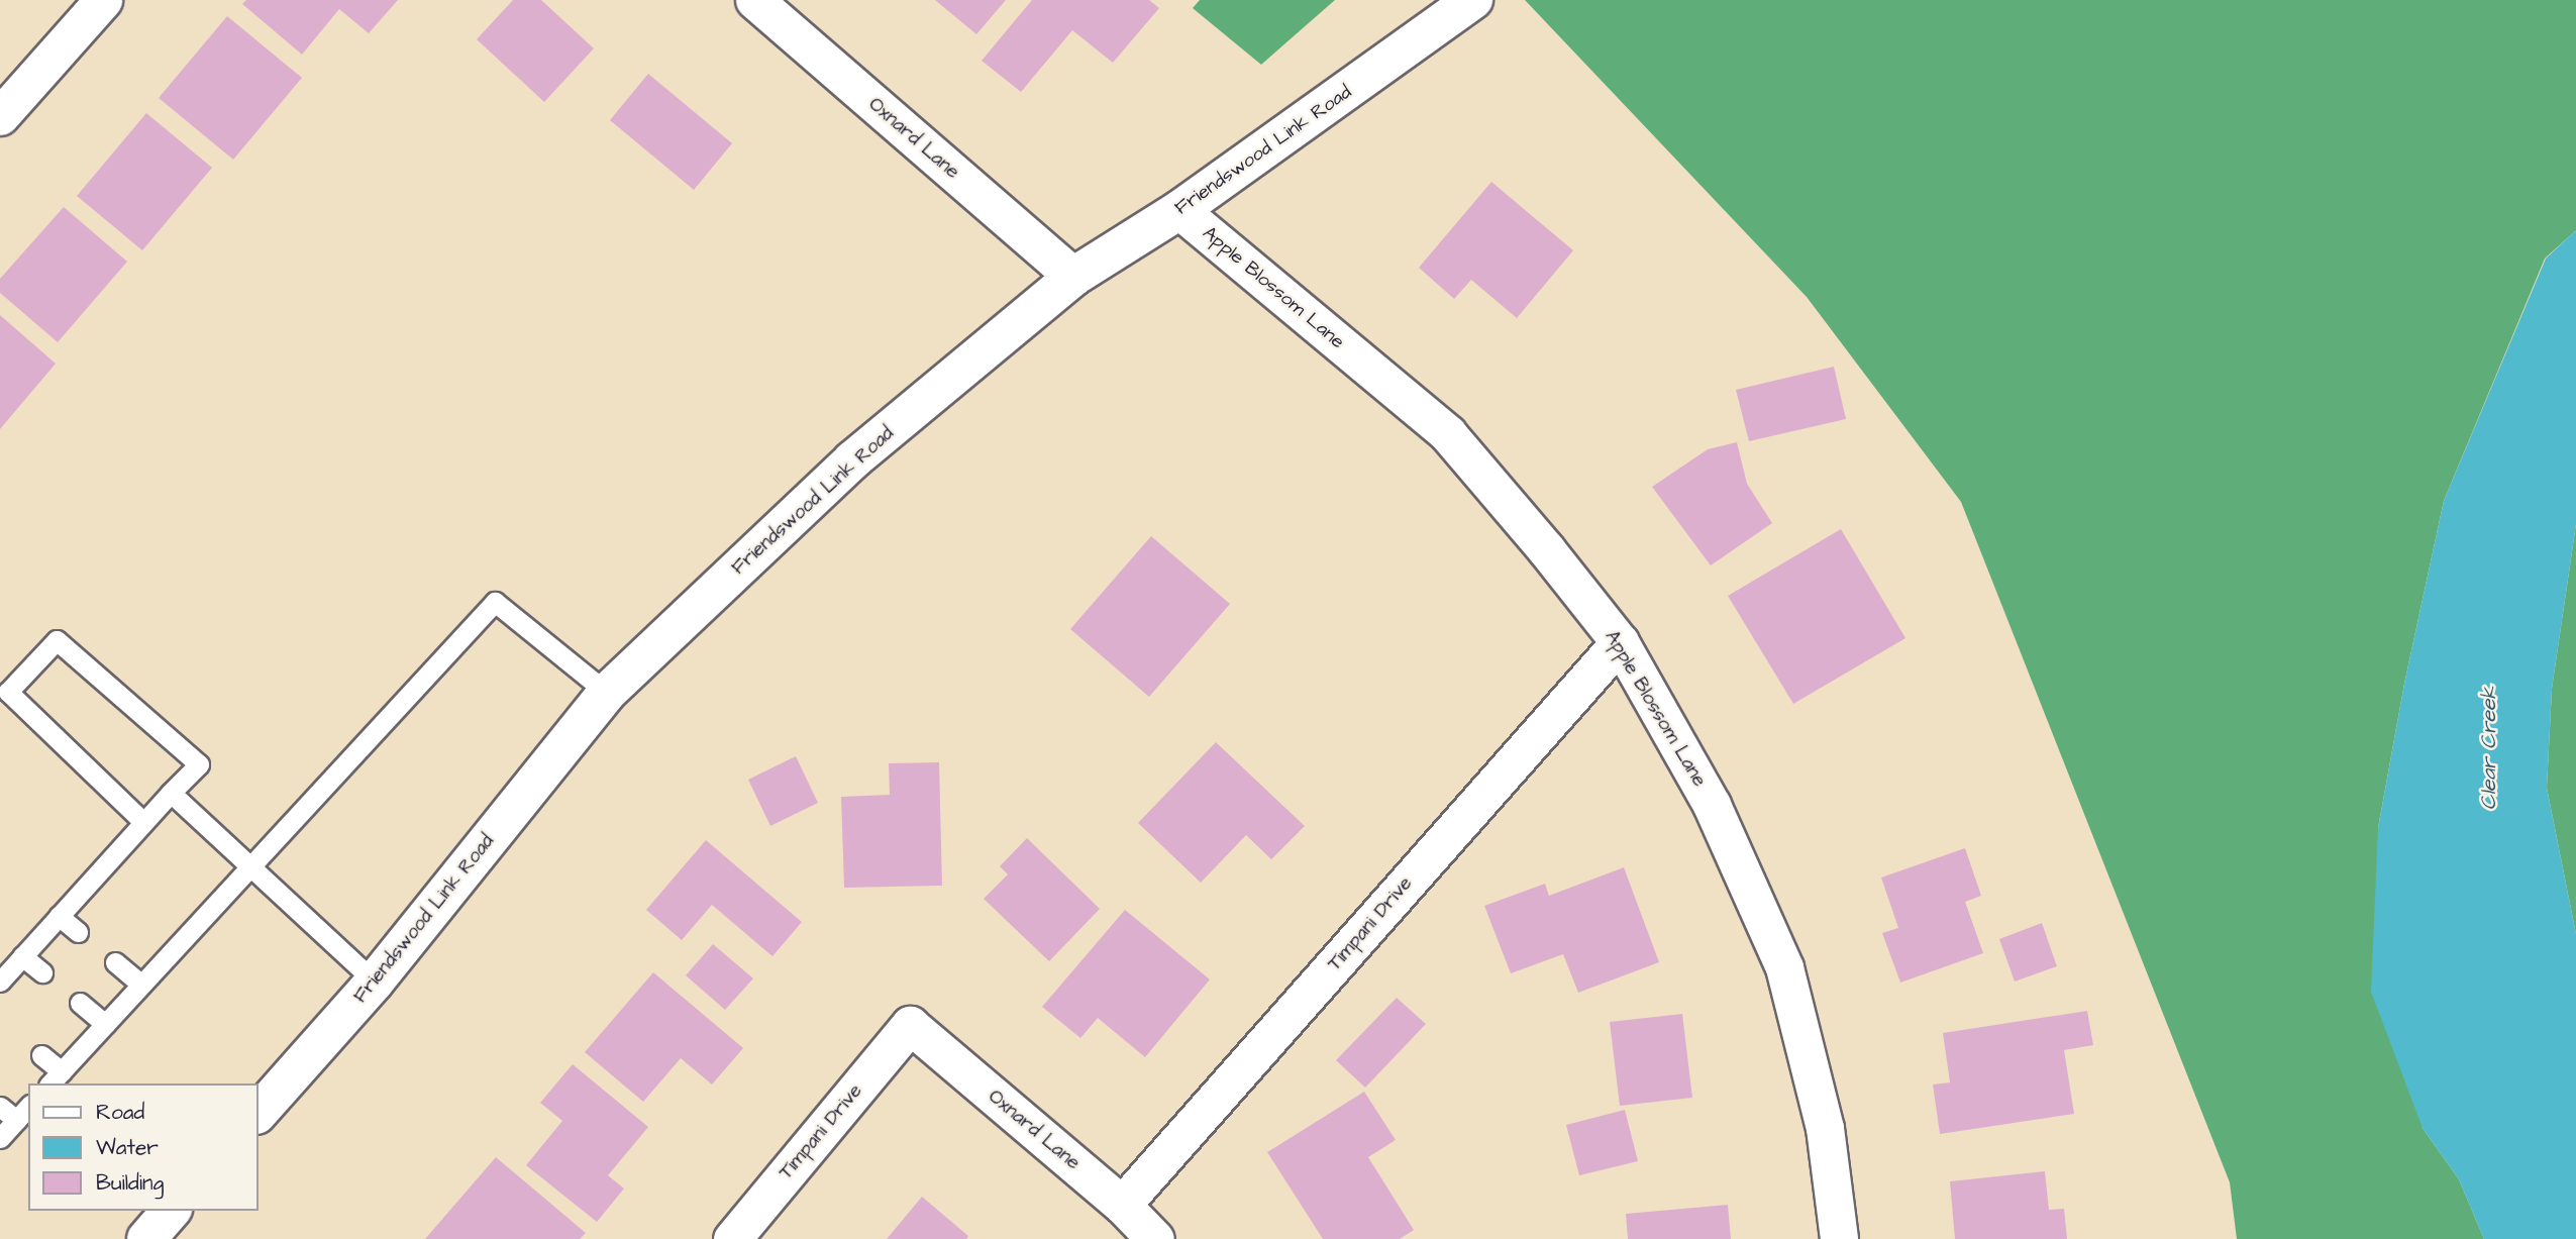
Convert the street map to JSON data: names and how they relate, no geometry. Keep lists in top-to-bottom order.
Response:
{
  "streets": {
    "main road": ["Friendswood Link Road"],
    "street": ["Oxnard Lane", "Apple Blossom Lane", "Timpani Drive"]
  },
  "crossings": [
    ["Oxnard Lane", "Friendswood Link Road"],
    ["Oxnard Lane", "Timpani Drive"],
    ["Friendswood Link Road", "Apple Blossom Lane"],
    ["Apple Blossom Lane", "Timpani Drive"]
  ],
  "water": ["Clear Creek"],
  "legend": ["Road", "Water", "Building"]
}
